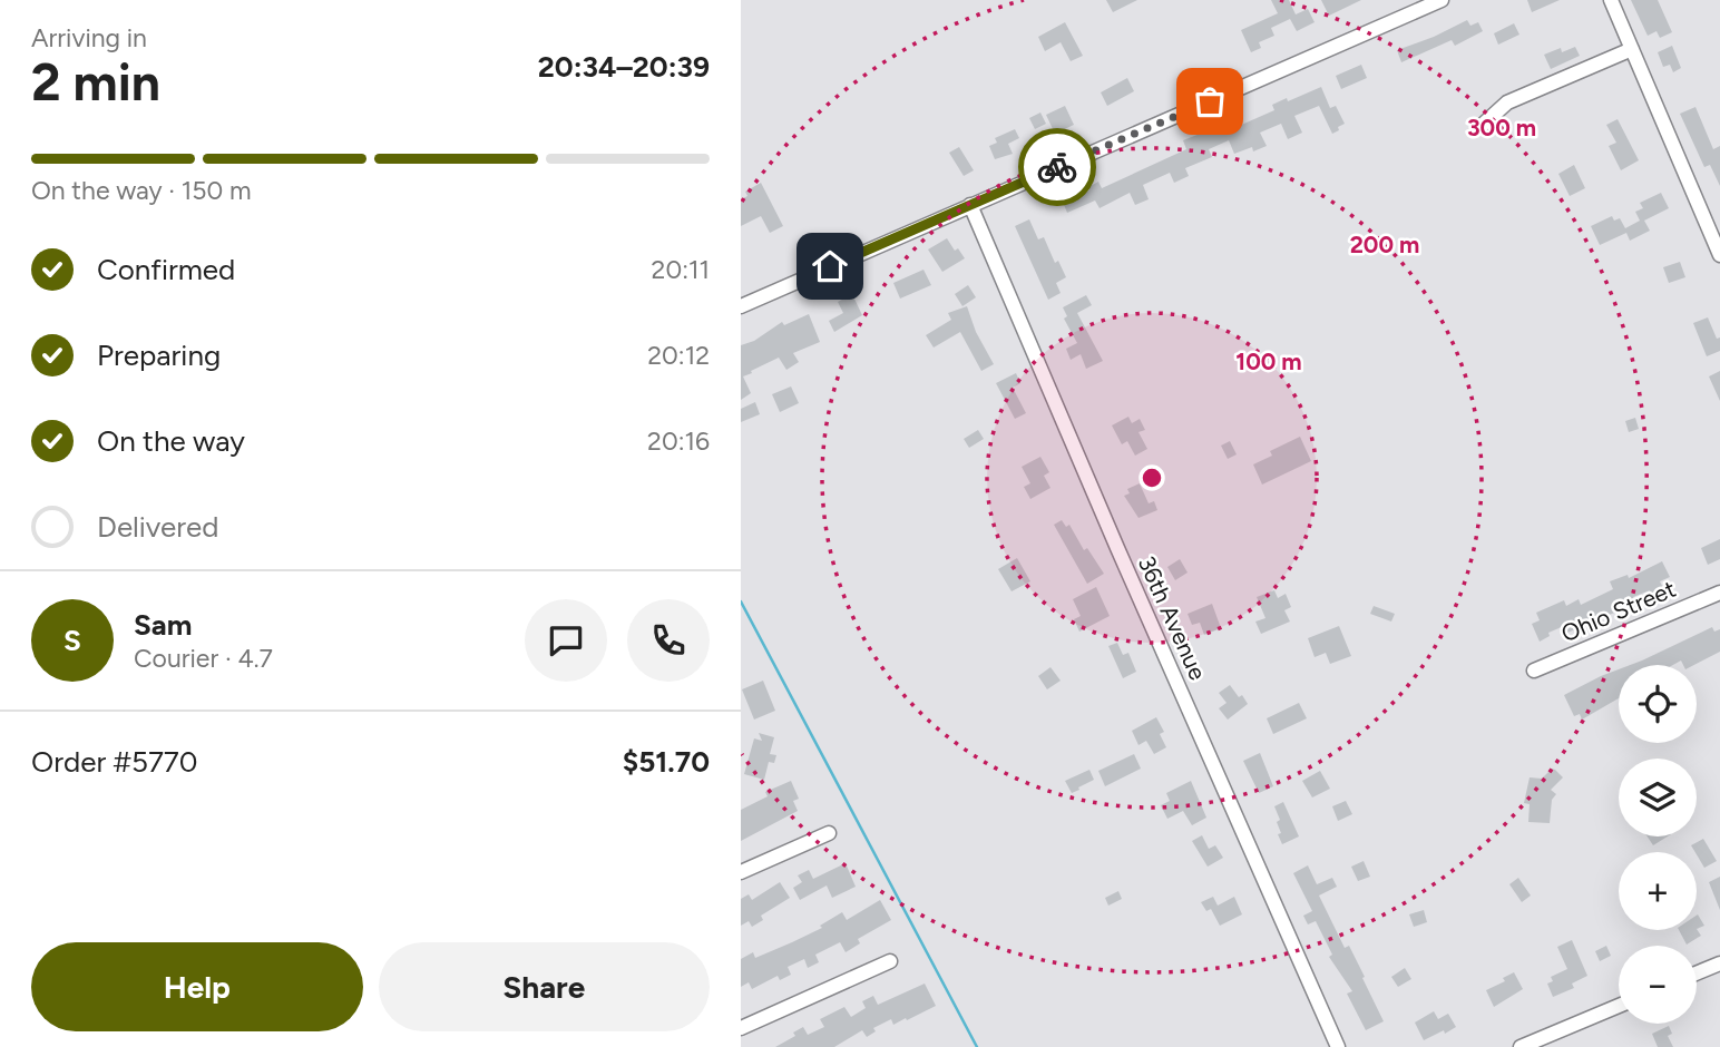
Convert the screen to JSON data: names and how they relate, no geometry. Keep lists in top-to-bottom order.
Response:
{
  "streets": {
    "street": ["Ohio Street", "36th Avenue"]
  },
  "page": {
    "heading": ["2 min", "Arriving in", "20:34–20:39"],
    "panel": [
      "Sam",
      "Courier · 4.7",
      "Order #5770",
      "$51.70"
    ],
    "bar": "On the way · 150 m",
    "list": [
      ["Confirmed", "20:11"],
      ["Preparing", "20:12"],
      ["On the way", "20:16"],
      "Delivered"
    ],
    "round": "S",
    "map_buttons": ["+", "−"],
    "buttons": ["Help", "Share"]
  },
  "rings": ["300 m", "200 m", "100 m"]
}
